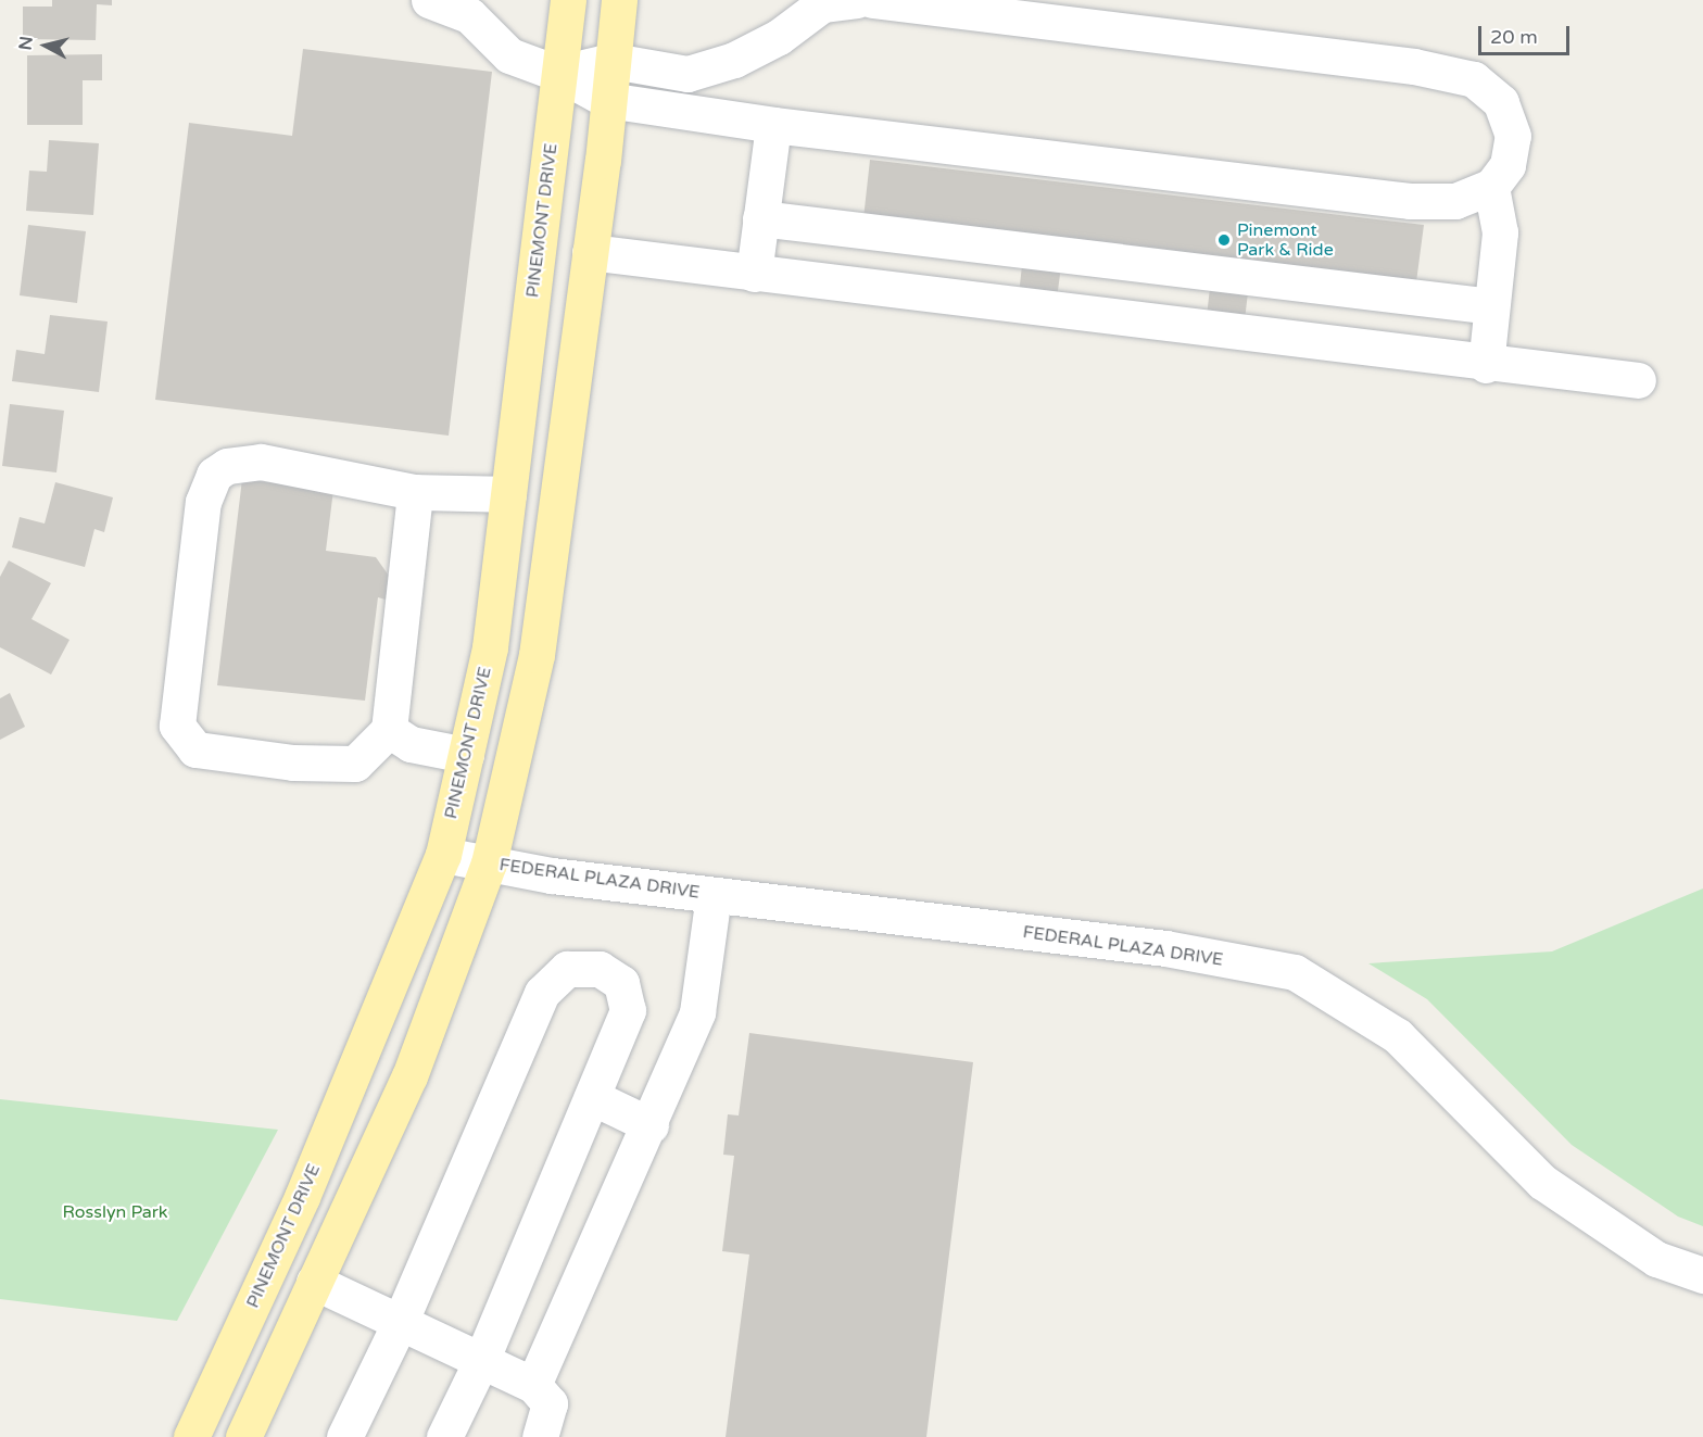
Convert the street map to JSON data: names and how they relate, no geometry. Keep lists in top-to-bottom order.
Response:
{
  "streets": {
    "main road": ["PINEMONT DRIVE"],
    "street": ["FEDERAL PLAZA DRIVE"]
  },
  "crossings": [
    ["PINEMONT DRIVE", "FEDERAL PLAZA DRIVE"]
  ],
  "parks": ["Rosslyn Park"],
  "places": ["Pinemont Park & Ride"],
  "scale_bar": "20 m",
  "north": "left"
}
